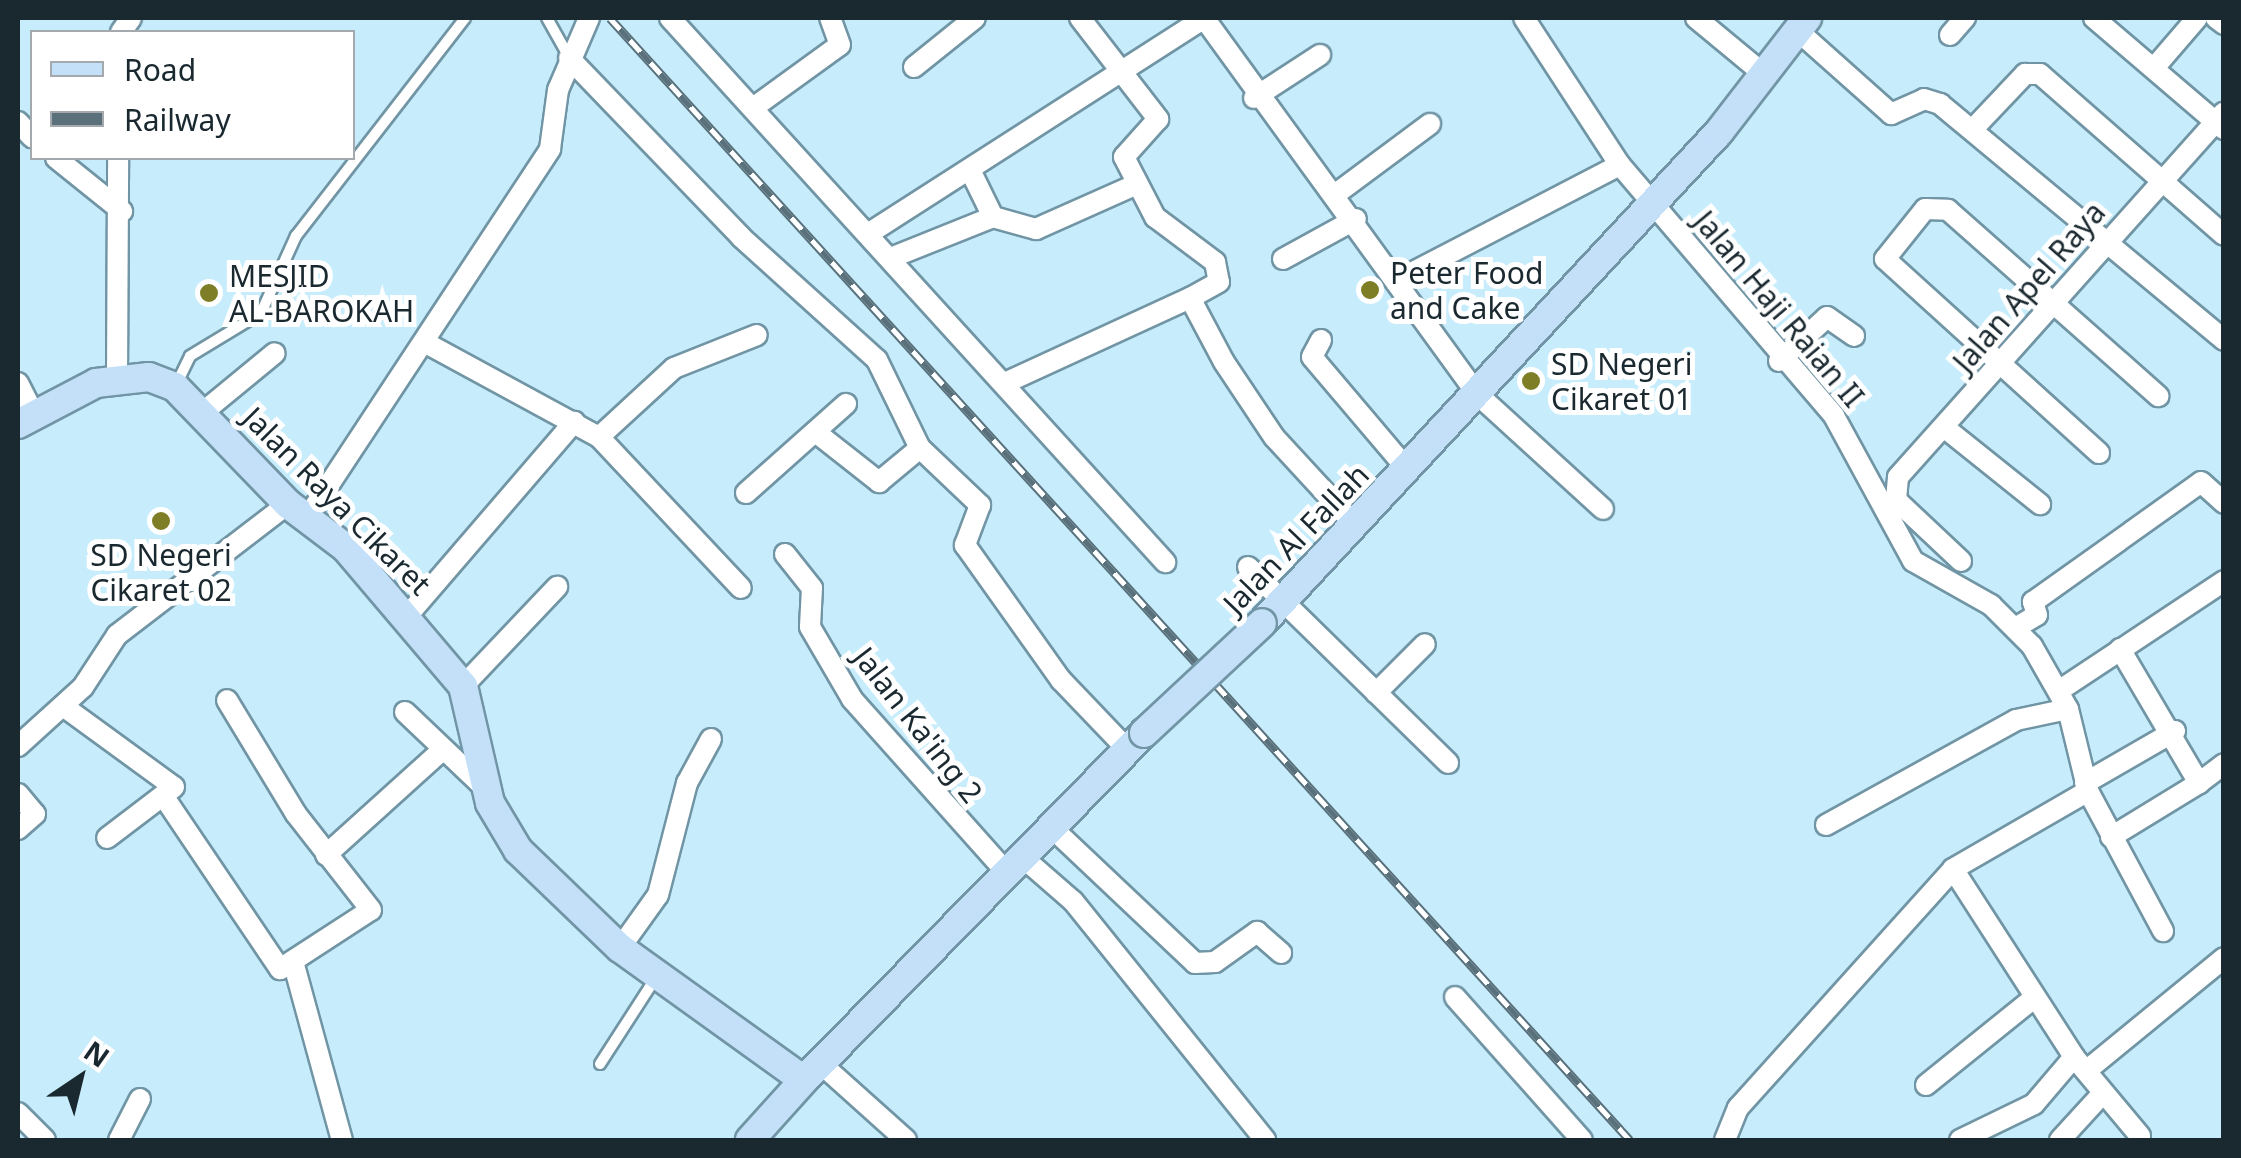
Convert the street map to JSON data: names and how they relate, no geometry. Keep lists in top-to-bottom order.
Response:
{
  "streets": {
    "street": [
      "Jalan Apel Raya",
      "Jalan Haji Raian II",
      "Jalan Raya Cikaret",
      "Jalan Al Fallah",
      "Jalan Ka'ing 2"
    ]
  },
  "crossings": [
    ["Jalan Haji Raian II", "Jalan Al Fallah"],
    ["Jalan Raya Cikaret", "Jalan Al Fallah"],
    ["Jalan Al Fallah", "Jalan Ka'ing 2"]
  ],
  "places": [
    "Peter Food and Cake",
    "MESJID AL-BAROKAH",
    "SD Negeri Cikaret 01",
    "SD Negeri Cikaret 02"
  ],
  "legend": ["Road", "Railway"],
  "north": "top right"
}
